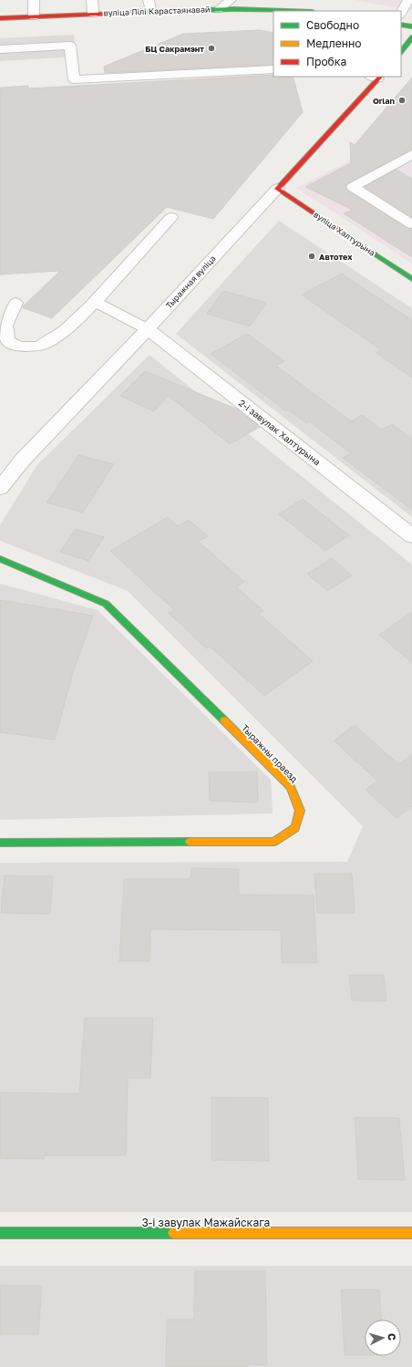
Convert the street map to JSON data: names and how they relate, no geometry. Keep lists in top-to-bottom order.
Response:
{
  "streets": {
    "street": [
      "вуліца Лілі Карастаянавай",
      "вуліца Халтурына",
      "Тыражная вуліца",
      "2-і завулак Халтурына",
      "Тыражны праезд",
      "3-і завулак Мажайскага"
    ]
  },
  "crossings": [
    ["вуліца Халтурына", "Тыражная вуліца"],
    ["Тыражная вуліца", "2-і завулак Халтурына"]
  ],
  "places": ["БЦ Сакрамэнт", "Orlan", "Автотех"],
  "legend": ["Свободно", "Медленно", "Пробка"],
  "north": "right"
}
